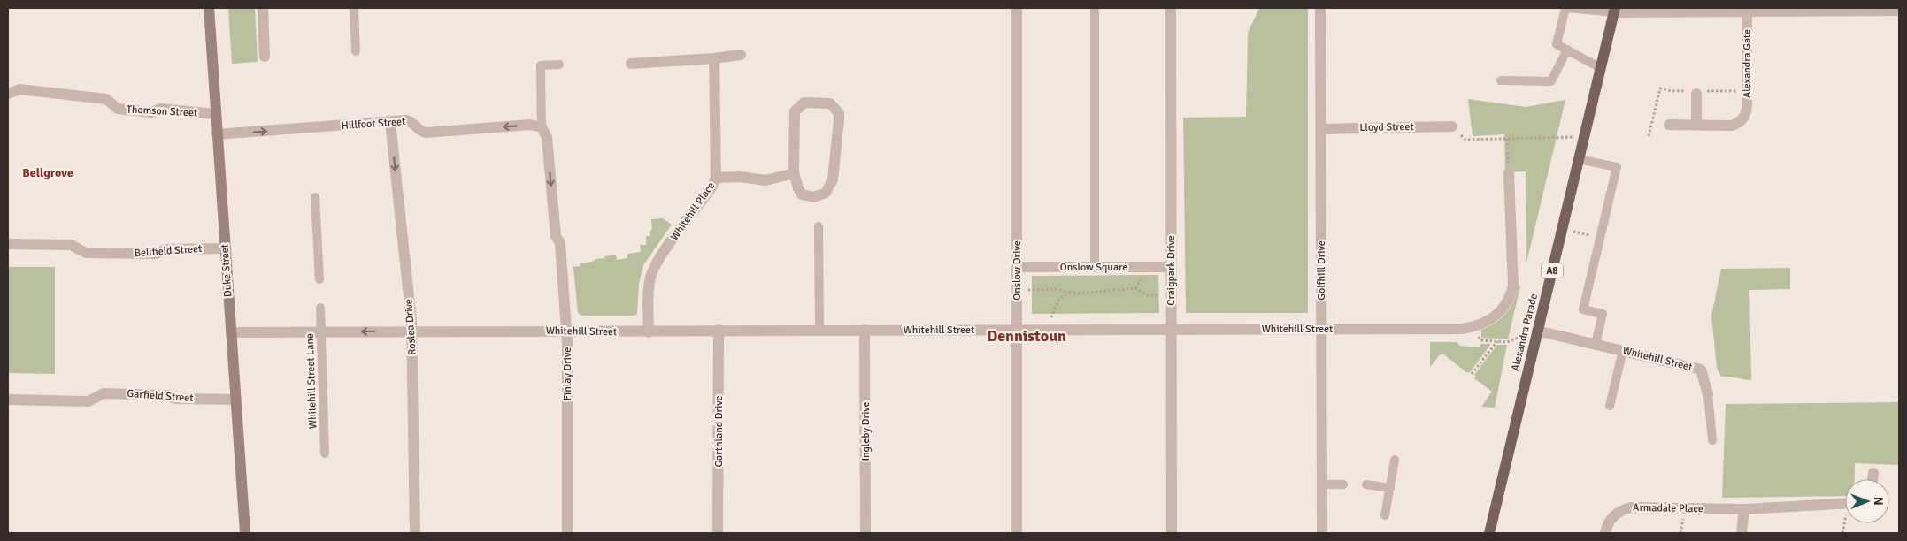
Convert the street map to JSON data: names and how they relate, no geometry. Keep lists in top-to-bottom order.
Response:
{
  "streets": {
    "main road": ["A8", "Alexandra Parade"],
    "street": [
      "Alexandra Gate",
      "Thomson Street",
      "Hillfoot Street",
      "Lloyd Street",
      "Whitehill Place",
      "Bellfield Street",
      "Onslow Square",
      "Duke Street",
      "Onslow Drive",
      "Craigpark Drive",
      "Golfhill Drive",
      "Roslea Drive",
      "Whitehill Street",
      "Finlay Drive",
      "Garfield Street",
      "Garthland Drive",
      "Ingleby Drive",
      "Armadale Place"
    ],
    "lane": ["Whitehill Street Lane"]
  },
  "crossings": [
    ["Thomson Street", "Duke Street"],
    ["Hillfoot Street", "Duke Street"],
    ["Hillfoot Street", "Roslea Drive"],
    ["Hillfoot Street", "Finlay Drive"],
    ["Lloyd Street", "Golfhill Drive"],
    ["Whitehill Place", "Whitehill Street"],
    ["Bellfield Street", "Duke Street"],
    ["Onslow Square", "Onslow Drive"],
    ["Onslow Square", "Craigpark Drive"],
    ["Duke Street", "Whitehill Street"],
    ["Duke Street", "Garfield Street"],
    ["Onslow Drive", "Whitehill Street"],
    ["Craigpark Drive", "Whitehill Street"],
    ["Golfhill Drive", "Whitehill Street"],
    ["Roslea Drive", "Whitehill Street"],
    ["Whitehill Street", "Alexandra Parade"],
    ["Whitehill Street", "Finlay Drive"],
    ["Whitehill Street", "Whitehill Street Lane"],
    ["Whitehill Street", "Garthland Drive"],
    ["Whitehill Street", "Ingleby Drive"]
  ],
  "one_way": ["Roslea Drive", "Finlay Drive"],
  "districts": ["Bellgrove", "Dennistoun"],
  "north": "right"
}
